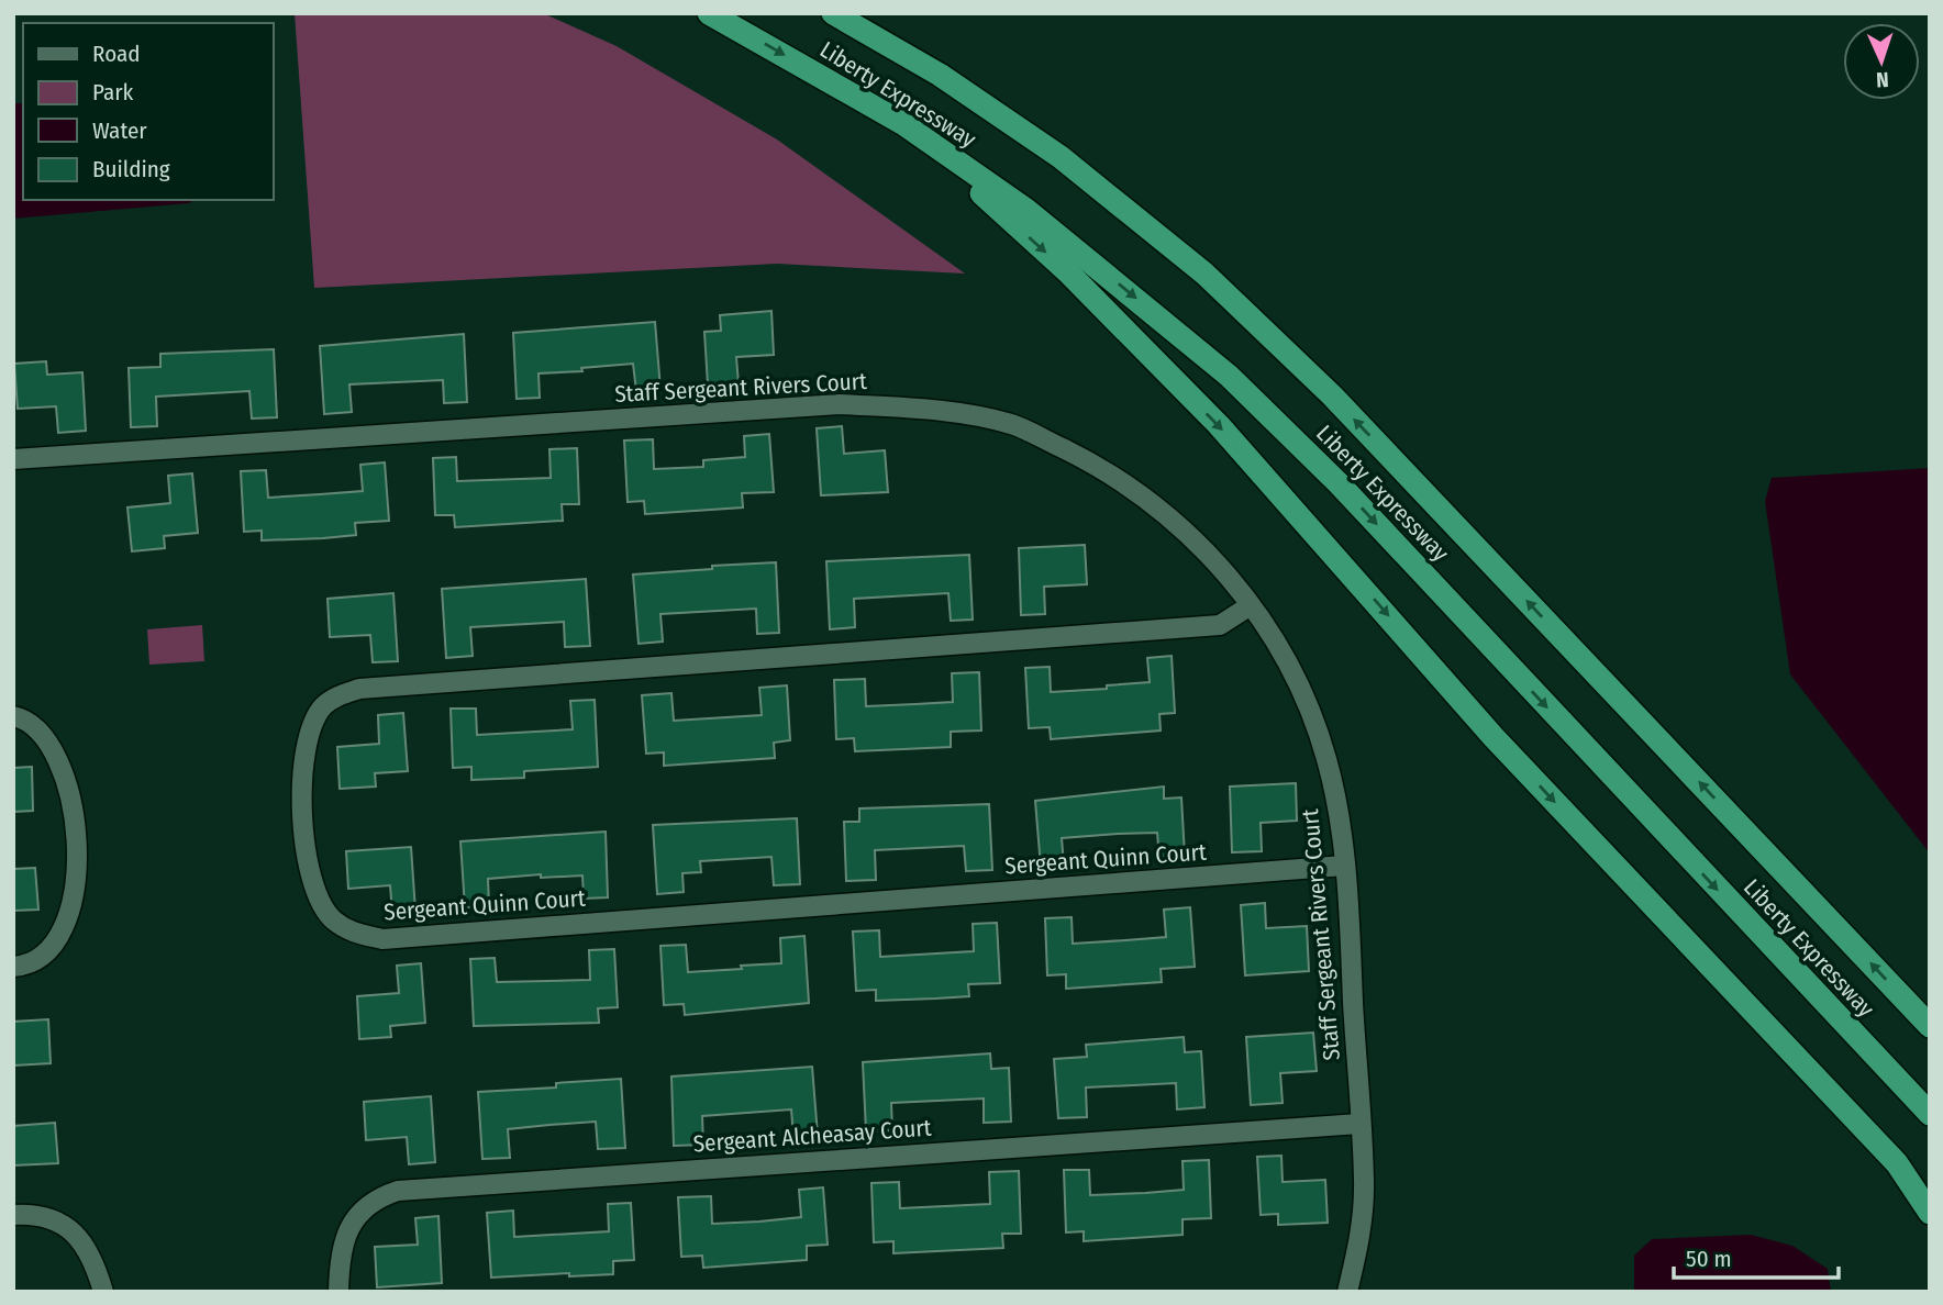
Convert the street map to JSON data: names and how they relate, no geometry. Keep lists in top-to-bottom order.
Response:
{
  "streets": {
    "highway": ["Liberty Expressway"],
    "street": ["Staff Sergeant Rivers Court", "Sergeant Quinn Court", "Sergeant Alcheasay Court"]
  },
  "crossings": [
    ["Staff Sergeant Rivers Court", "Sergeant Quinn Court"],
    ["Staff Sergeant Rivers Court", "Sergeant Alcheasay Court"]
  ],
  "legend": [
    "Road",
    "Park",
    "Water",
    "Building"
  ],
  "scale_bar": "50 m",
  "north": "bottom"
}
